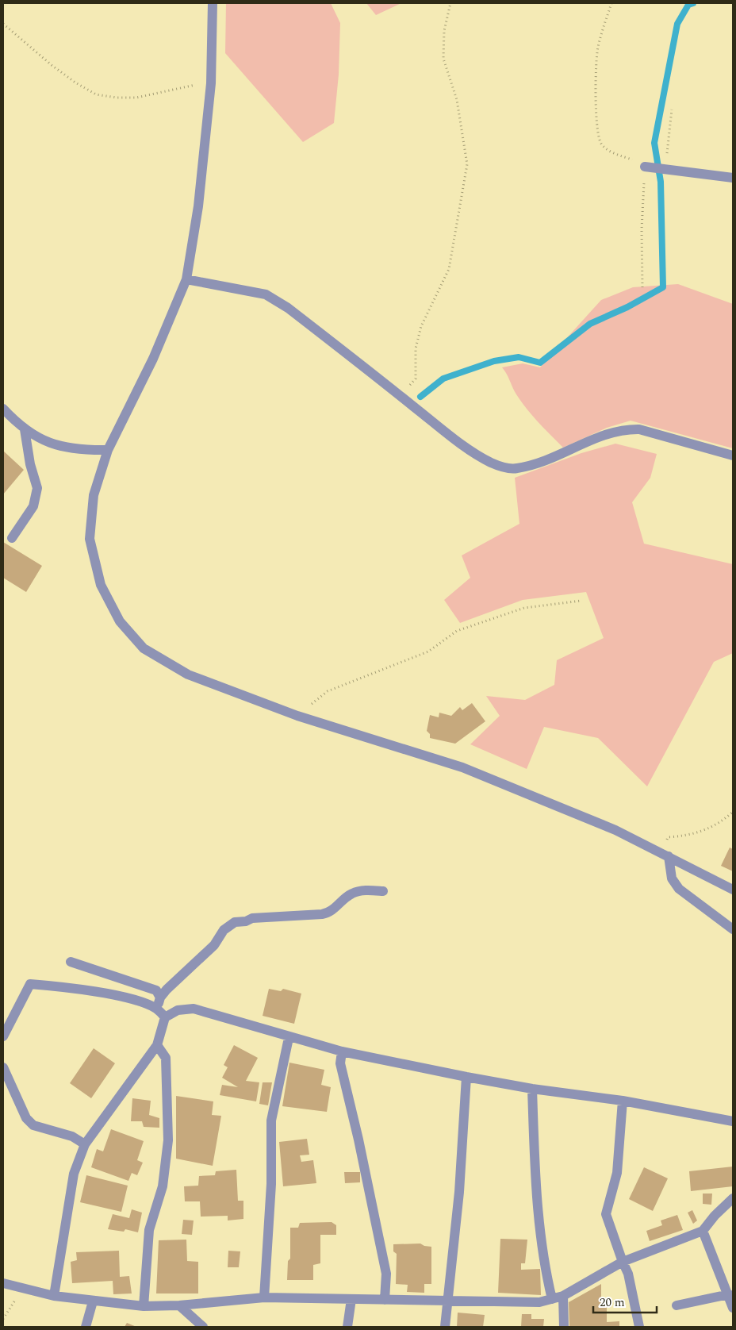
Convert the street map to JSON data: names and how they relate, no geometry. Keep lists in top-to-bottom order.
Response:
{
  "scale_bar": "20 m"
}
